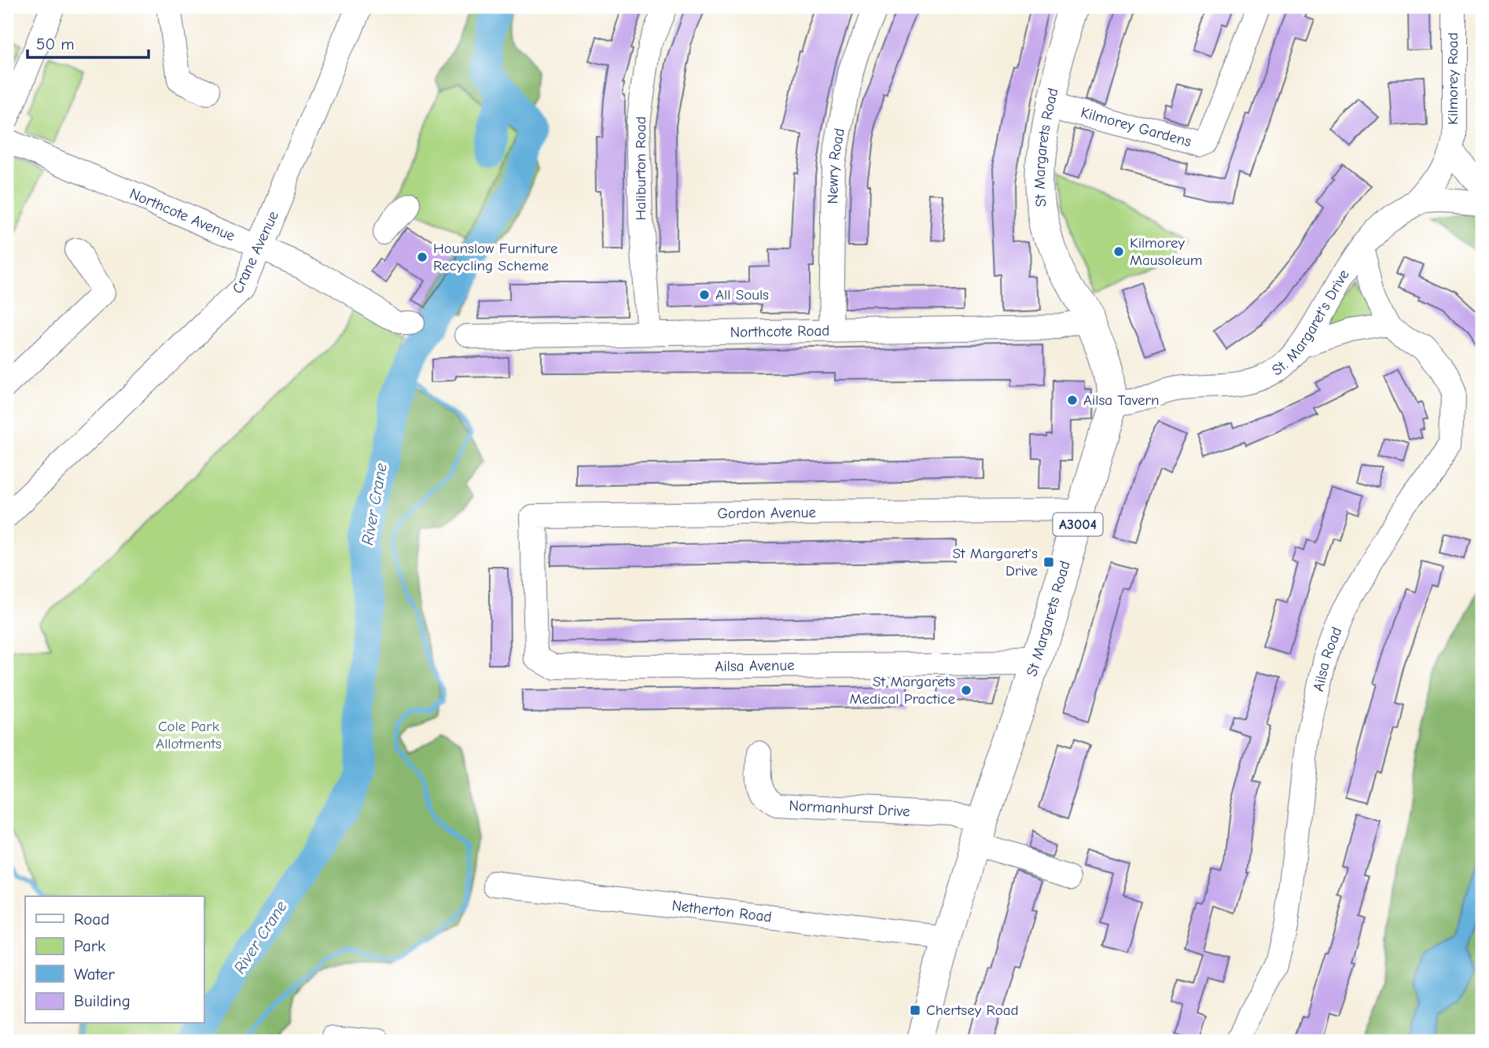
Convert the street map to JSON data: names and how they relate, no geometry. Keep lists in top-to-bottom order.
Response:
{
  "streets": {
    "main road": ["St Margarets Road", "A3004"],
    "street": [
      "Kilmorey Road",
      "Kilmorey Gardens",
      "Newry Road",
      "Haliburton Road",
      "Northcote Avenue",
      "Crane Avenue",
      "St. Margaret's Drive",
      "Northcote Road",
      "Gordon Avenue",
      "Ailsa Road",
      "Ailsa Avenue",
      "Normanhurst Drive",
      "Netherton Road"
    ]
  },
  "crossings": [
    ["Kilmorey Road", "St. Margaret's Drive"],
    ["Kilmorey Gardens", "St Margarets Road"],
    ["St Margarets Road", "St. Margaret's Drive"],
    ["St Margarets Road", "Northcote Road"],
    ["St Margarets Road", "Gordon Avenue"],
    ["St Margarets Road", "Ailsa Avenue"],
    ["St Margarets Road", "Normanhurst Drive"],
    ["St Margarets Road", "Netherton Road"],
    ["Newry Road", "Northcote Road"],
    ["Haliburton Road", "Northcote Road"],
    ["Northcote Avenue", "Crane Avenue"],
    ["St. Margaret's Drive", "Ailsa Road"],
    ["Gordon Avenue", "Ailsa Avenue"]
  ],
  "water": ["River Crane"],
  "parks": ["Cole Park Allotments"],
  "places": {
    "other": [
      "Kilmorey Mausoleum",
      "Hounslow Furniture Recycling Scheme",
      "All Souls",
      "Ailsa Tavern",
      "St Margarets Medical Practice"
    ],
    "transit": ["St Margaret's Drive", "Chertsey Road"]
  },
  "legend": [
    "Road",
    "Park",
    "Water",
    "Building"
  ],
  "scale_bar": "50 m"
}
